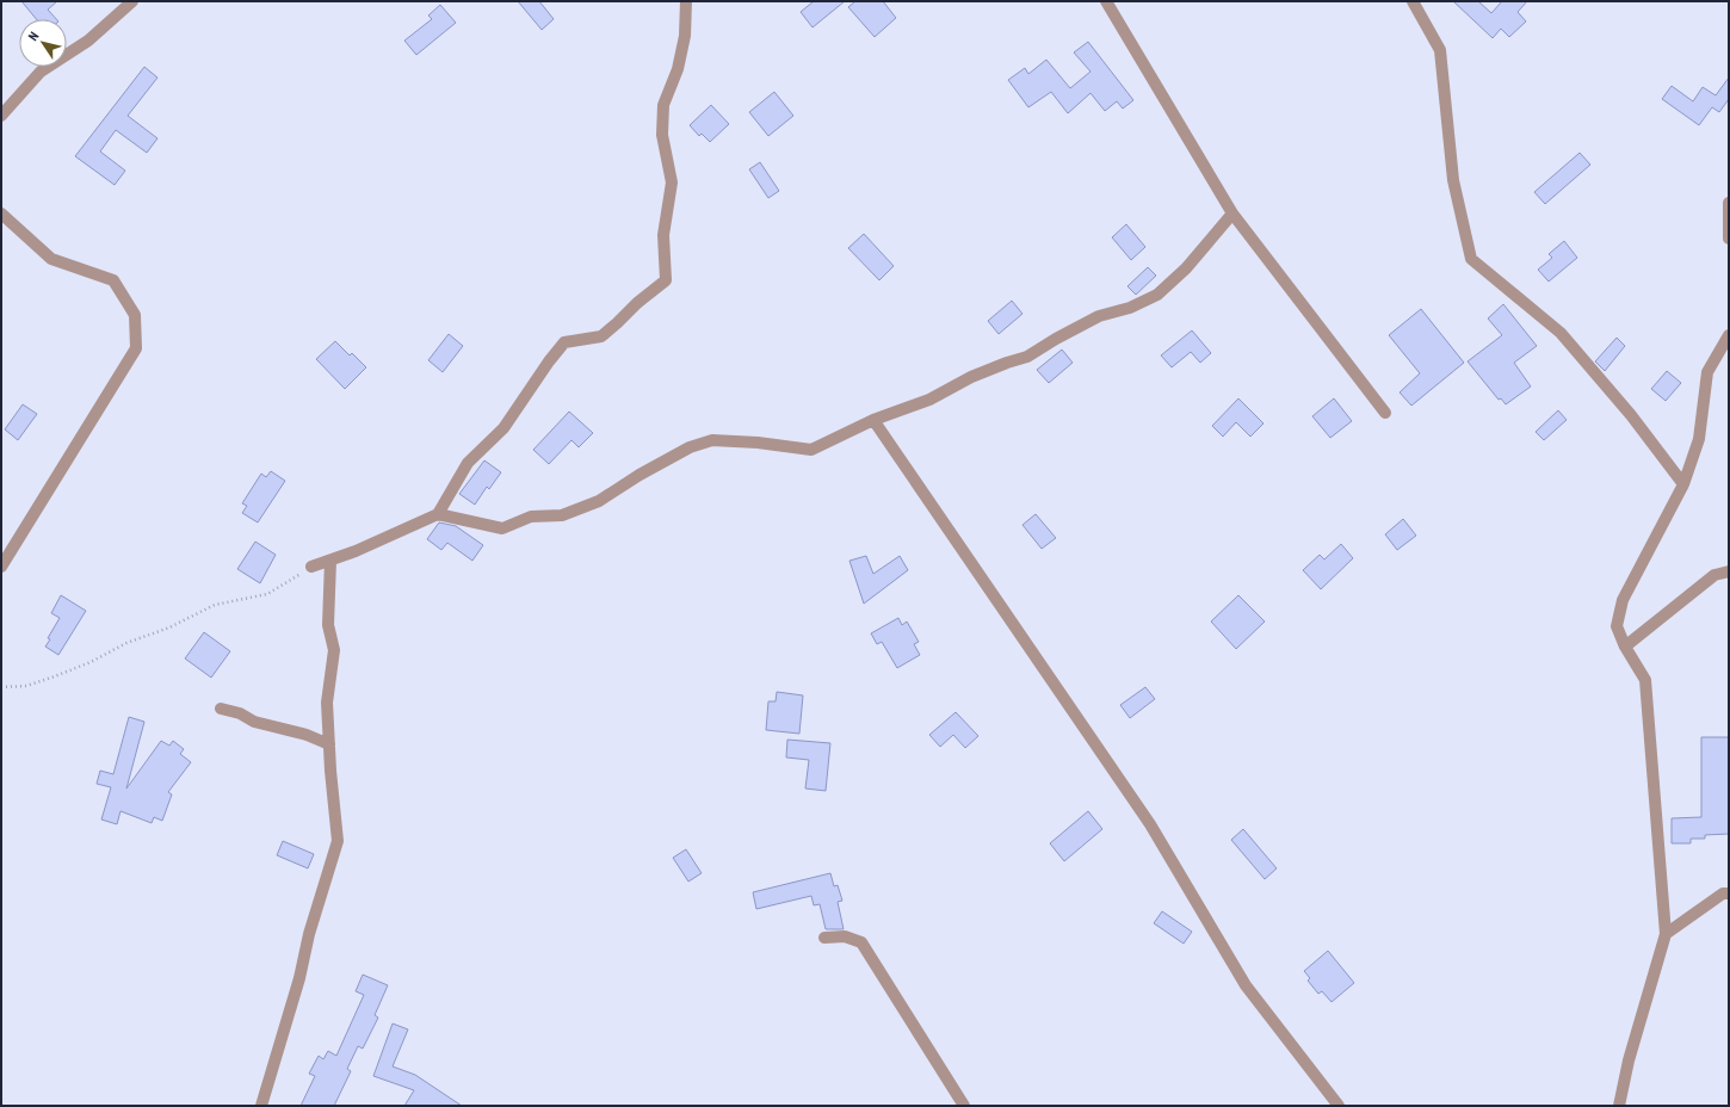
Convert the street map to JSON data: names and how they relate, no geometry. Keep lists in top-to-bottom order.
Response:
{
  "north": "top left"
}
